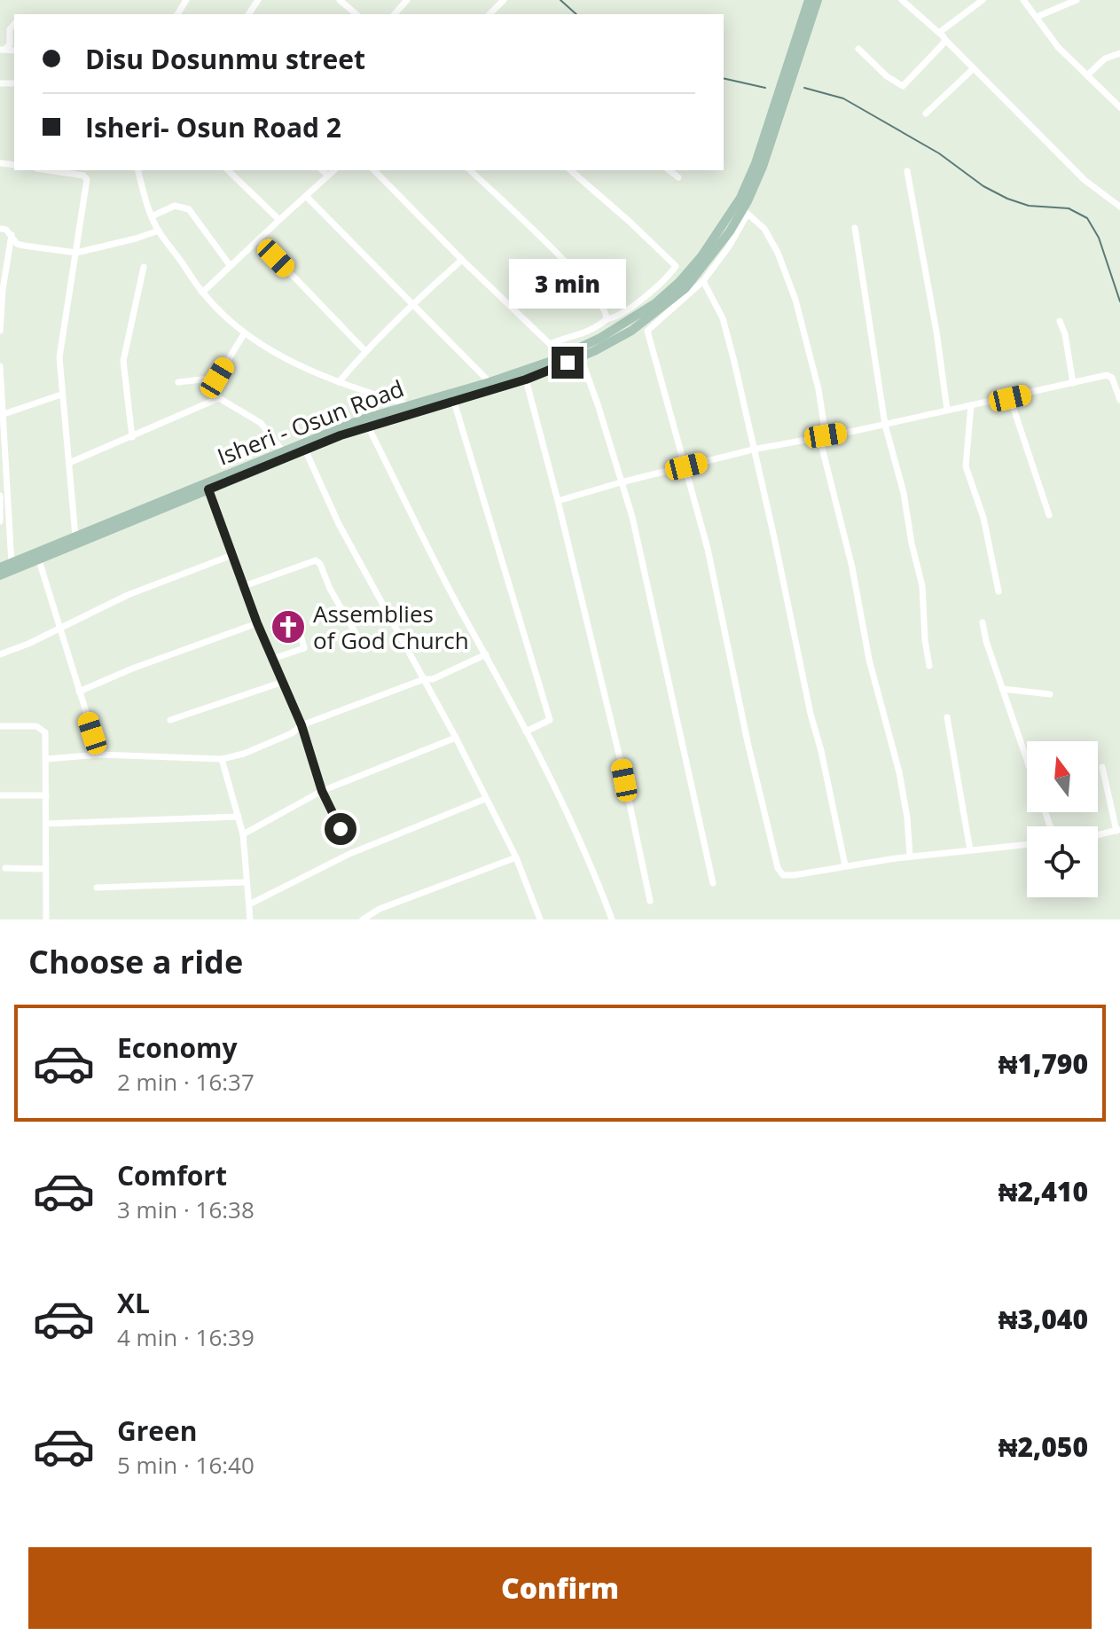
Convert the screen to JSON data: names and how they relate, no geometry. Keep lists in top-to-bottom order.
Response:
{
  "streets": {
    "main road": ["Isheri - Osun Road"]
  },
  "places": {
    "church": ["Assemblies of God Church"]
  },
  "north": "top",
  "page": {
    "banner": ["Disu Dosunmu street", "Isheri- Osun Road 2"],
    "bubble": "3 min",
    "heading": "Choose a ride",
    "list": [
      {
        "name": "Economy",
        "note": "2 min · 16:37",
        "value": "₦1,790"
      },
      {
        "name": "Comfort",
        "note": "3 min · 16:38",
        "value": "₦2,410"
      },
      {
        "name": "XL",
        "note": "4 min · 16:39",
        "value": "₦3,040"
      },
      {
        "name": "Green",
        "note": "5 min · 16:40",
        "value": "₦2,050"
      }
    ],
    "buttons": "Confirm"
  }
}
